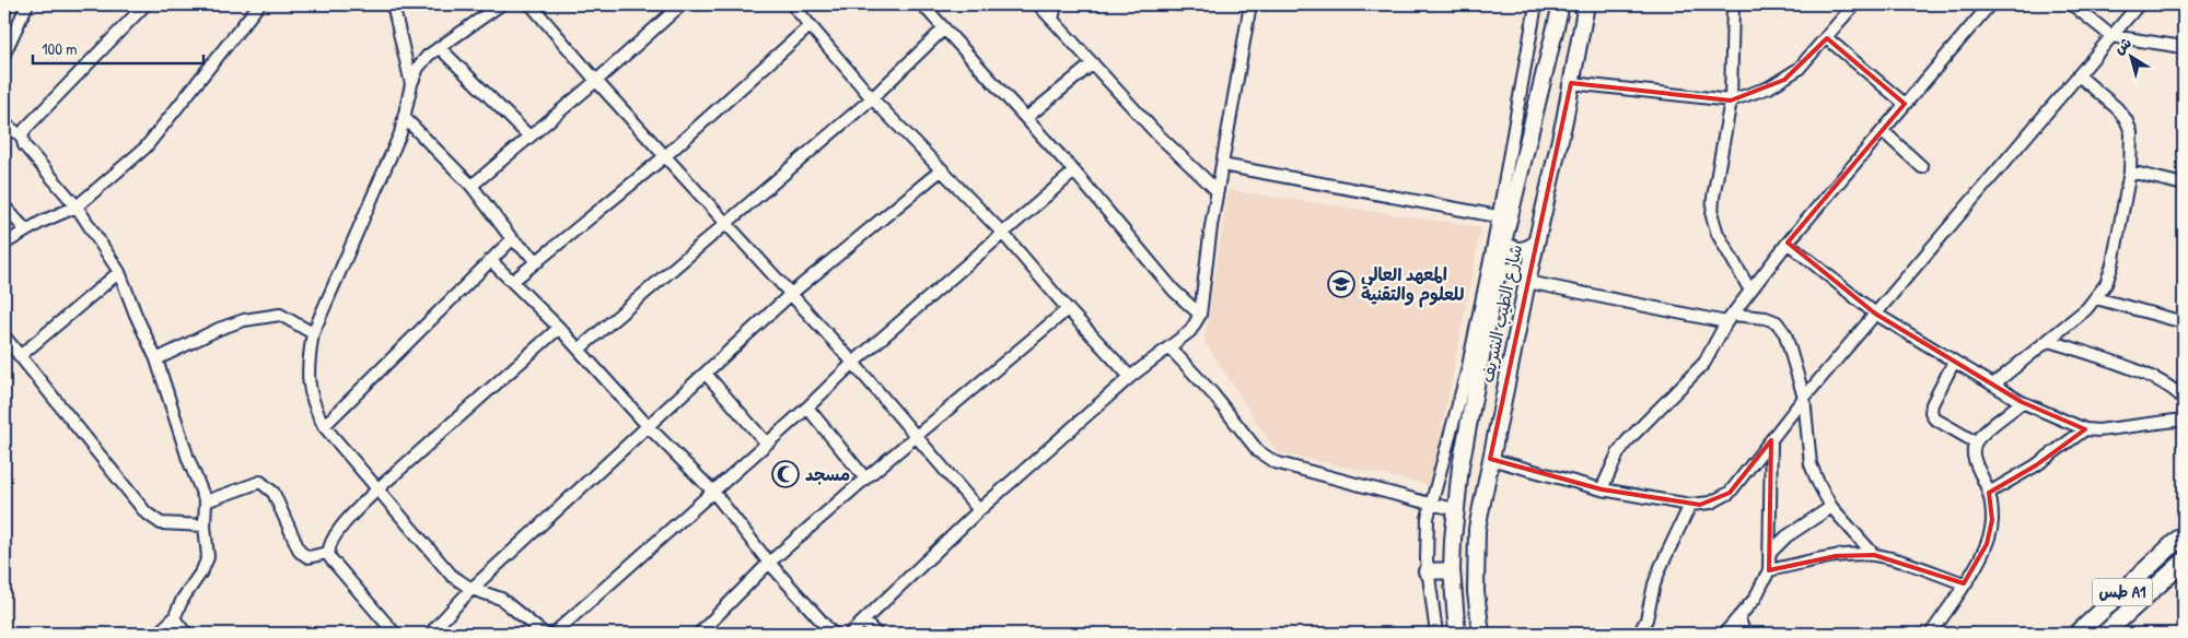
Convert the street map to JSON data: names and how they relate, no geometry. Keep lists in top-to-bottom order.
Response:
{
  "streets": {
    "highway": ["طس A1"],
    "main road": ["شارع الطيب الشريف"]
  },
  "places": {
    "school or university": ["المعهد العالي للعلوم والتقنية"],
    "mosque": ["مسجد"]
  },
  "scale_bar": "100 m",
  "north": "top left"
}
